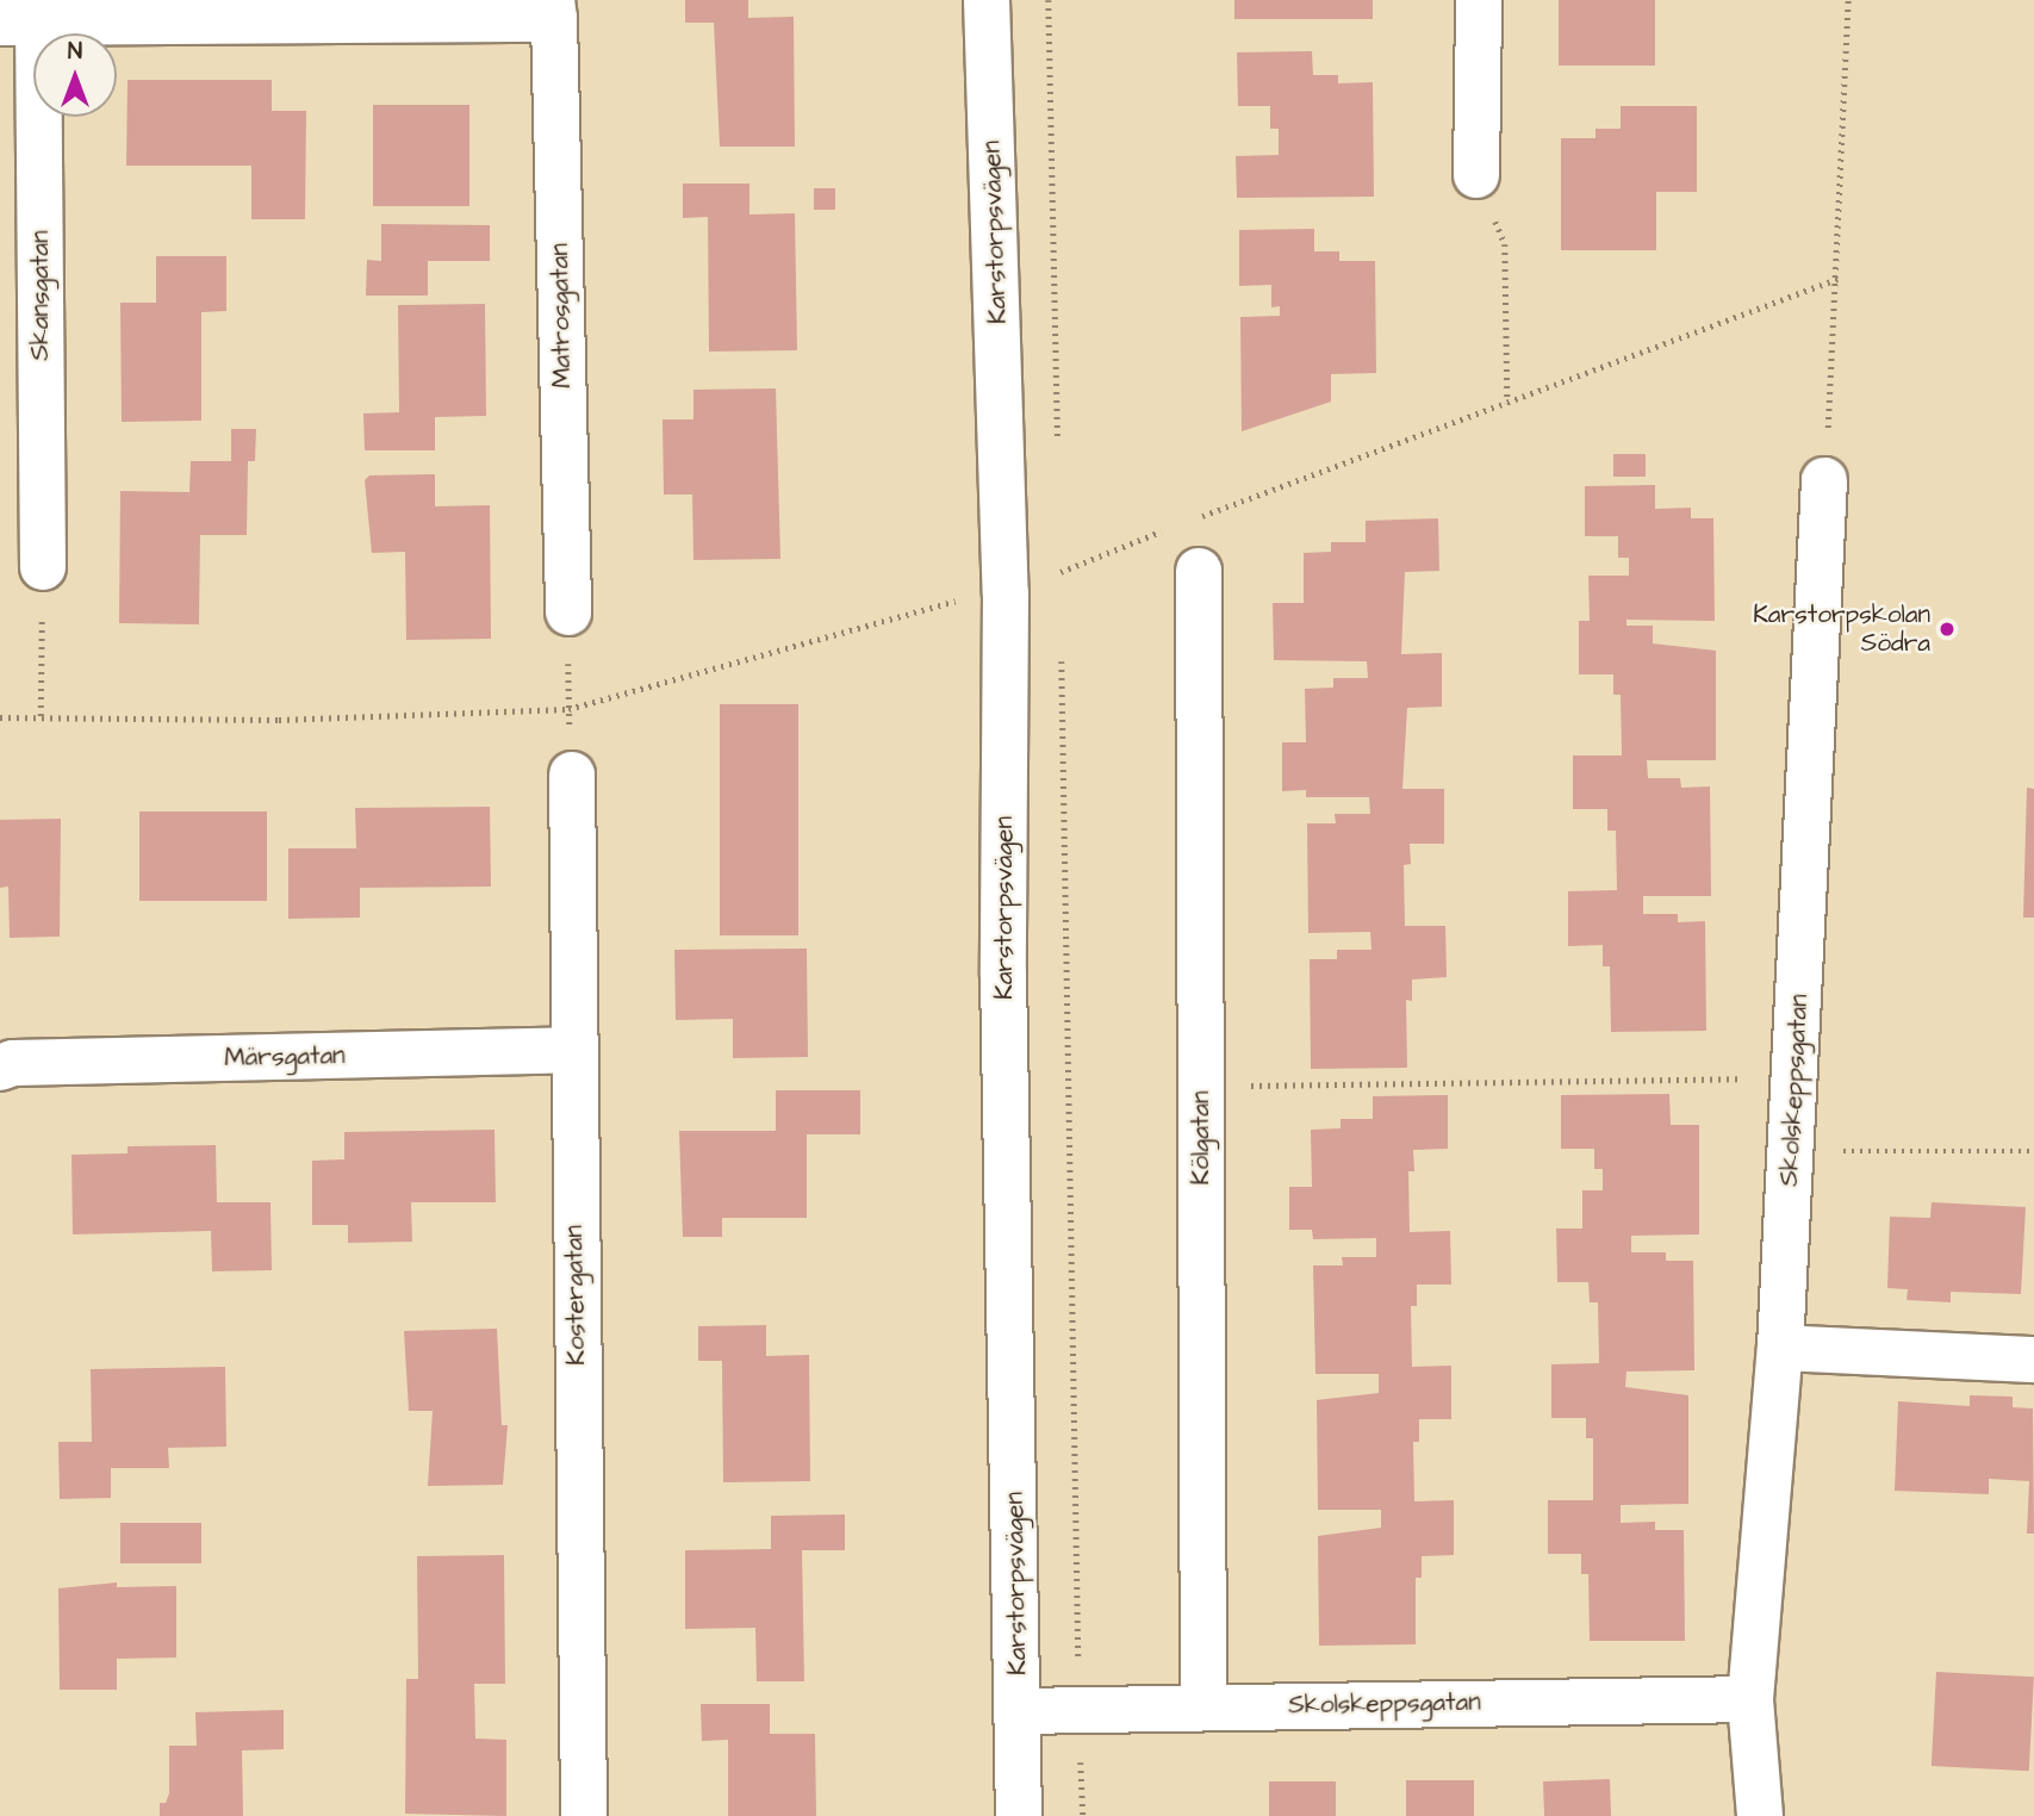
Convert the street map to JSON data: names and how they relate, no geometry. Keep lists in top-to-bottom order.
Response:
{
  "streets": {
    "street": [
      "Karstorpsvägen",
      "Skansgatan",
      "Matrosgatan",
      "Märsgatan",
      "Skolskeppsgatan",
      "Kölgatan",
      "Kostergatan"
    ]
  },
  "crossings": [
    ["Karstorpsvägen", "Skolskeppsgatan"],
    ["Märsgatan", "Kostergatan"],
    ["Skolskeppsgatan", "Kölgatan"]
  ],
  "places": ["Karstorpskolan Södra"],
  "north": "top"
}
